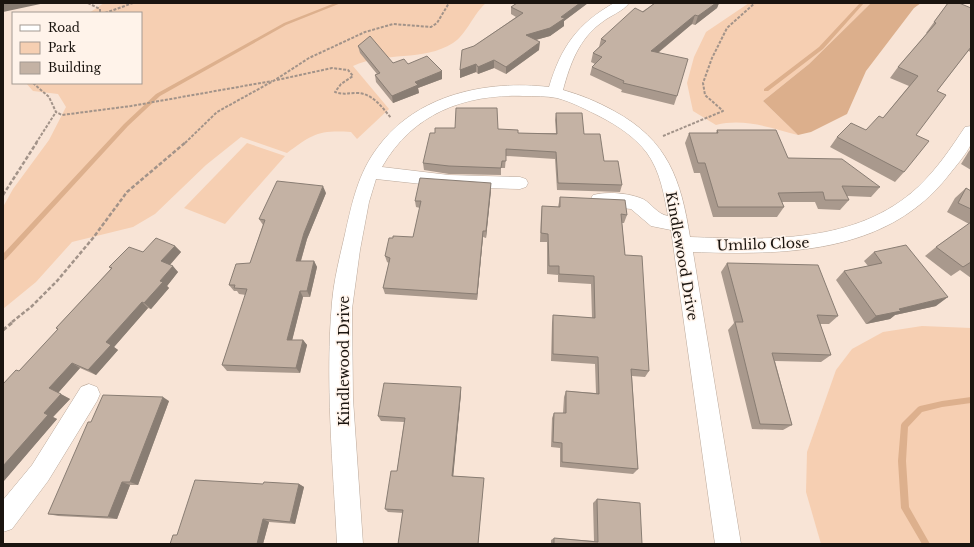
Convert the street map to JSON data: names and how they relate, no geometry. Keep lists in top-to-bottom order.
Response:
{
  "streets": {
    "street": ["Umlilo Close", "Kindlewood Drive"]
  },
  "crossings": [
    ["Umlilo Close", "Kindlewood Drive"]
  ],
  "legend": ["Road", "Park", "Building"]
}
